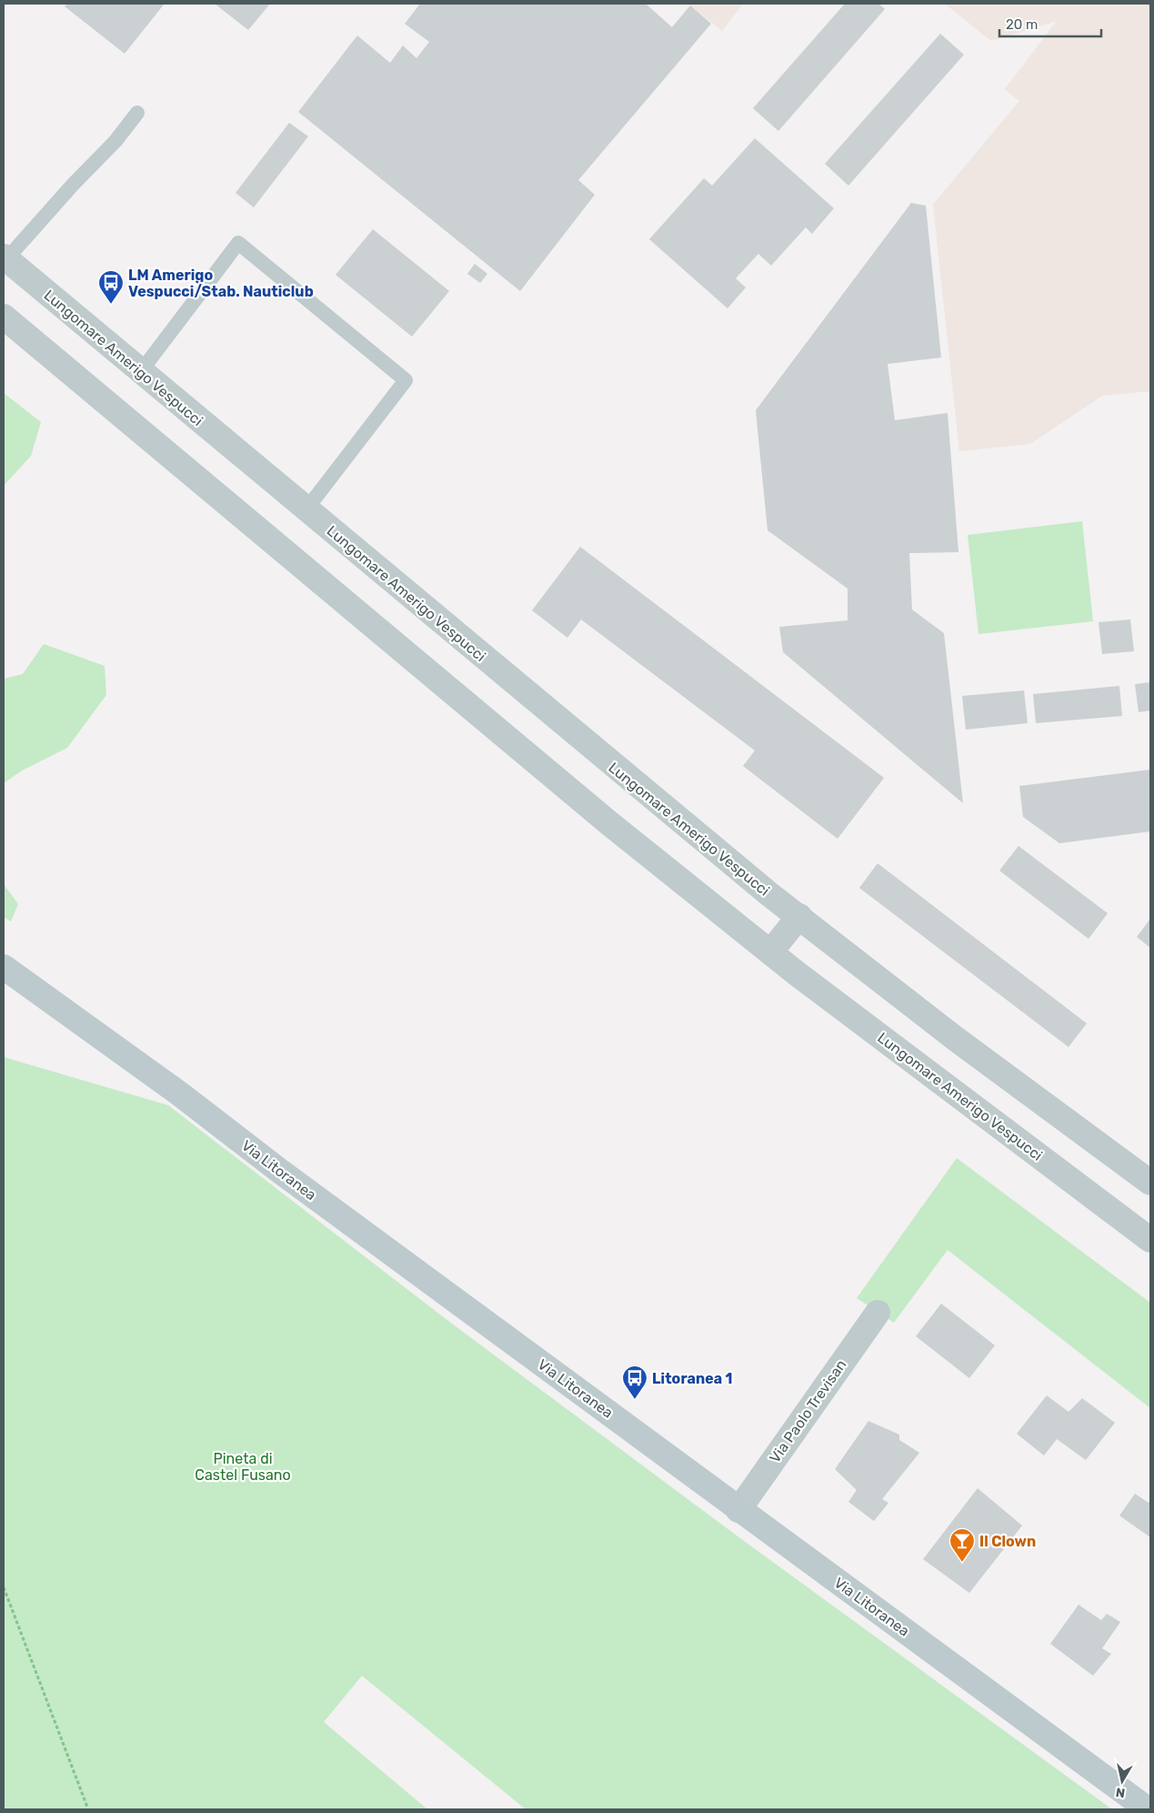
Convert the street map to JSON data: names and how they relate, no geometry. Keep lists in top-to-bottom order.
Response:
{
  "streets": {
    "main road": ["Via Litoranea"],
    "street": ["Lungomare Amerigo Vespucci", "Via Paolo Trevisan"]
  },
  "crossings": [
    ["Via Litoranea", "Via Paolo Trevisan"]
  ],
  "parks": ["Pineta di Castel Fusano"],
  "places": {
    "bus stop": ["LM Amerigo Vespucci/Stab. Nauticlub", "Litoranea 1"],
    "bar": ["Il Clown"]
  },
  "scale_bar": "20 m",
  "north": "bottom"
}
